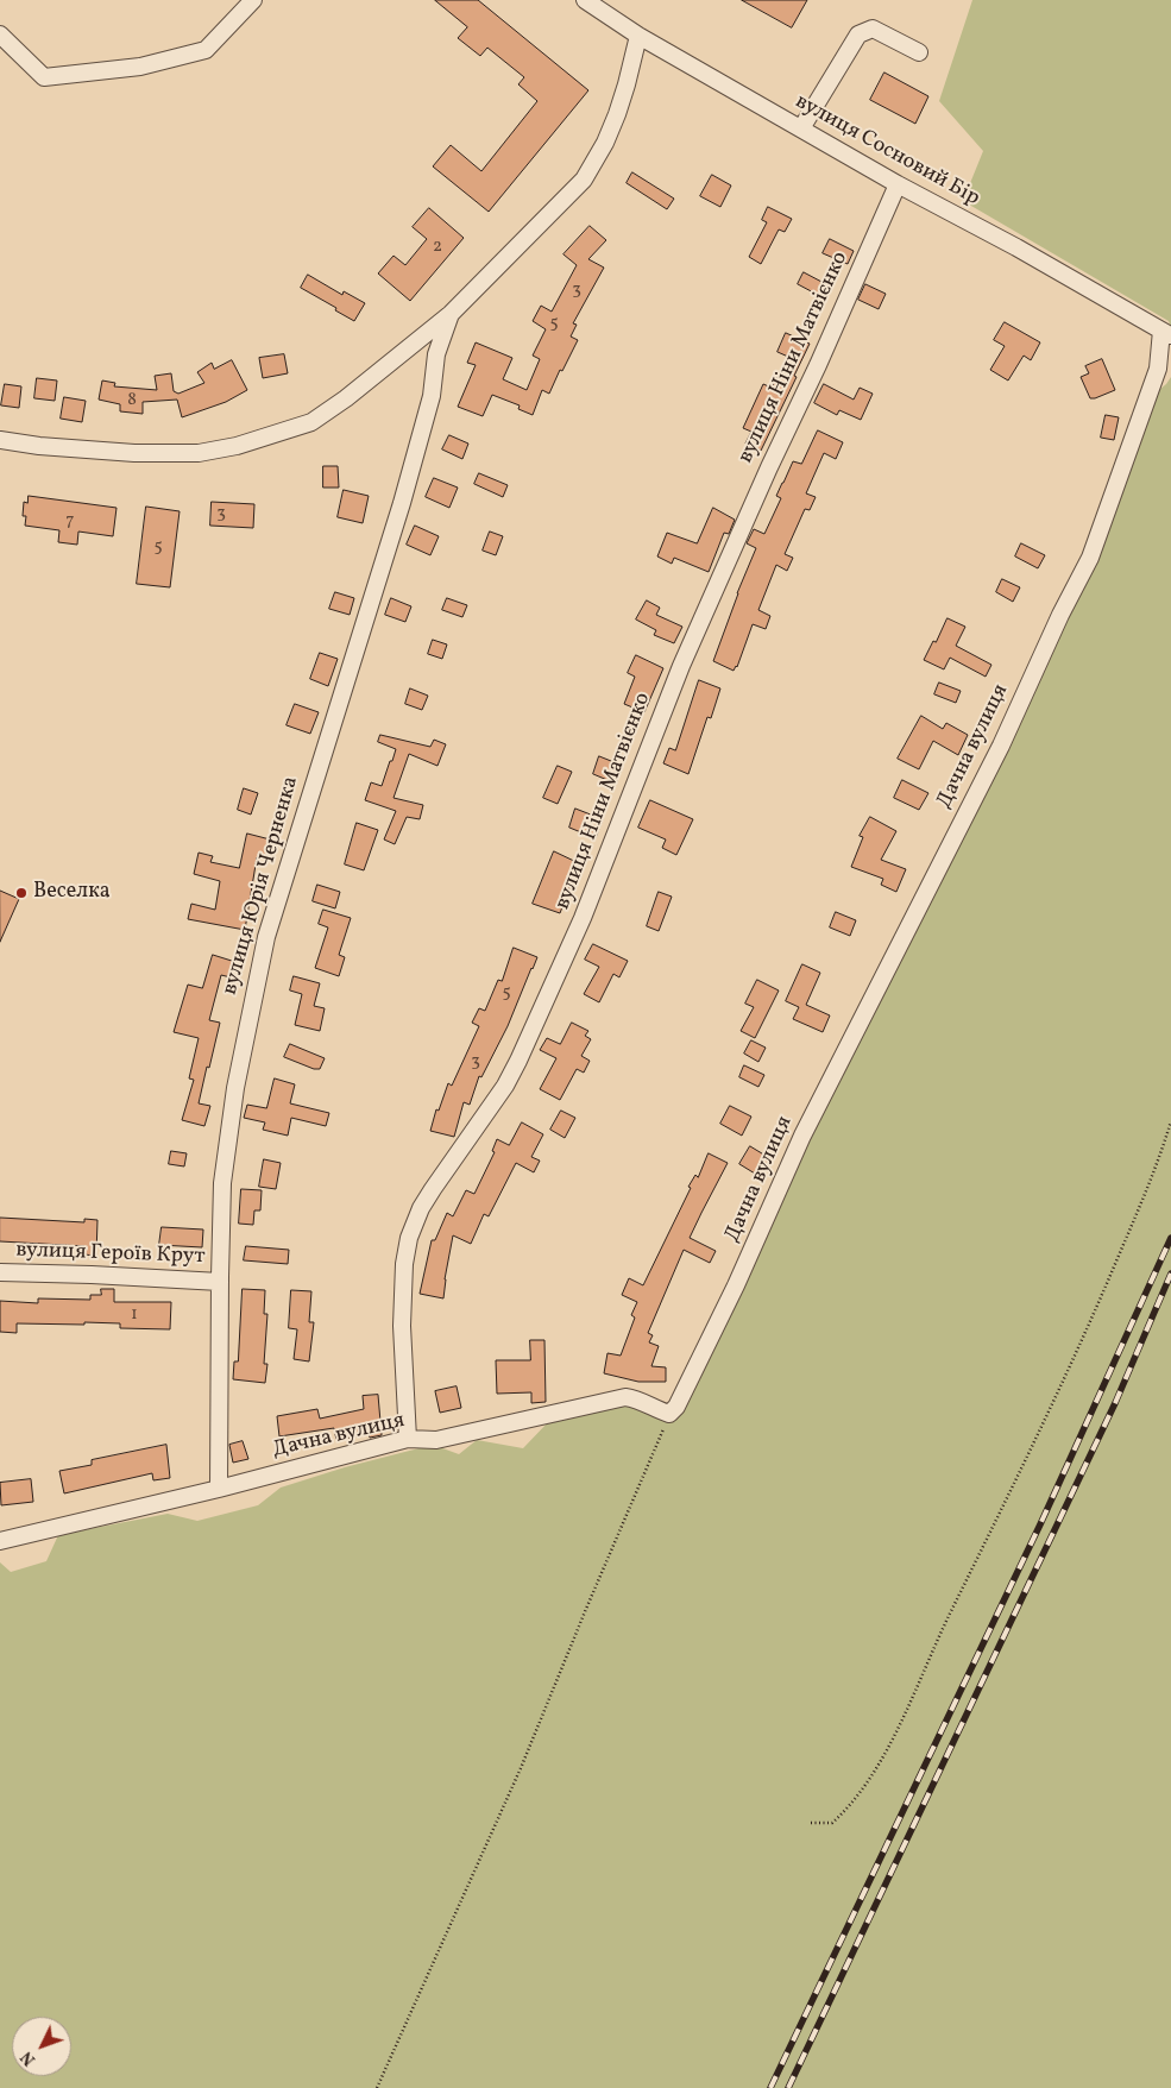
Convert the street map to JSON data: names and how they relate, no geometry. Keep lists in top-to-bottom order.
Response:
{
  "streets": {
    "street": [
      "вулиця Сосновий Бір",
      "вулиця Ніни Матвієнко",
      "Дачна вулиця",
      "вулиця Юрія Черненка",
      "вулиця Героїв Крут"
    ]
  },
  "crossings": [
    ["вулиця Сосновий Бір", "вулиця Ніни Матвієнко"],
    ["вулиця Сосновий Бір", "Дачна вулиця"],
    ["вулиця Ніни Матвієнко", "Дачна вулиця"],
    ["Дачна вулиця", "вулиця Юрія Черненка"],
    ["вулиця Юрія Черненка", "вулиця Героїв Крут"]
  ],
  "places": ["Веселка"],
  "house_numbers": [
    "2",
    "3",
    "5",
    "8",
    "3",
    "7",
    "5",
    "5",
    "3",
    "1"
  ],
  "north": "bottom left"
}
